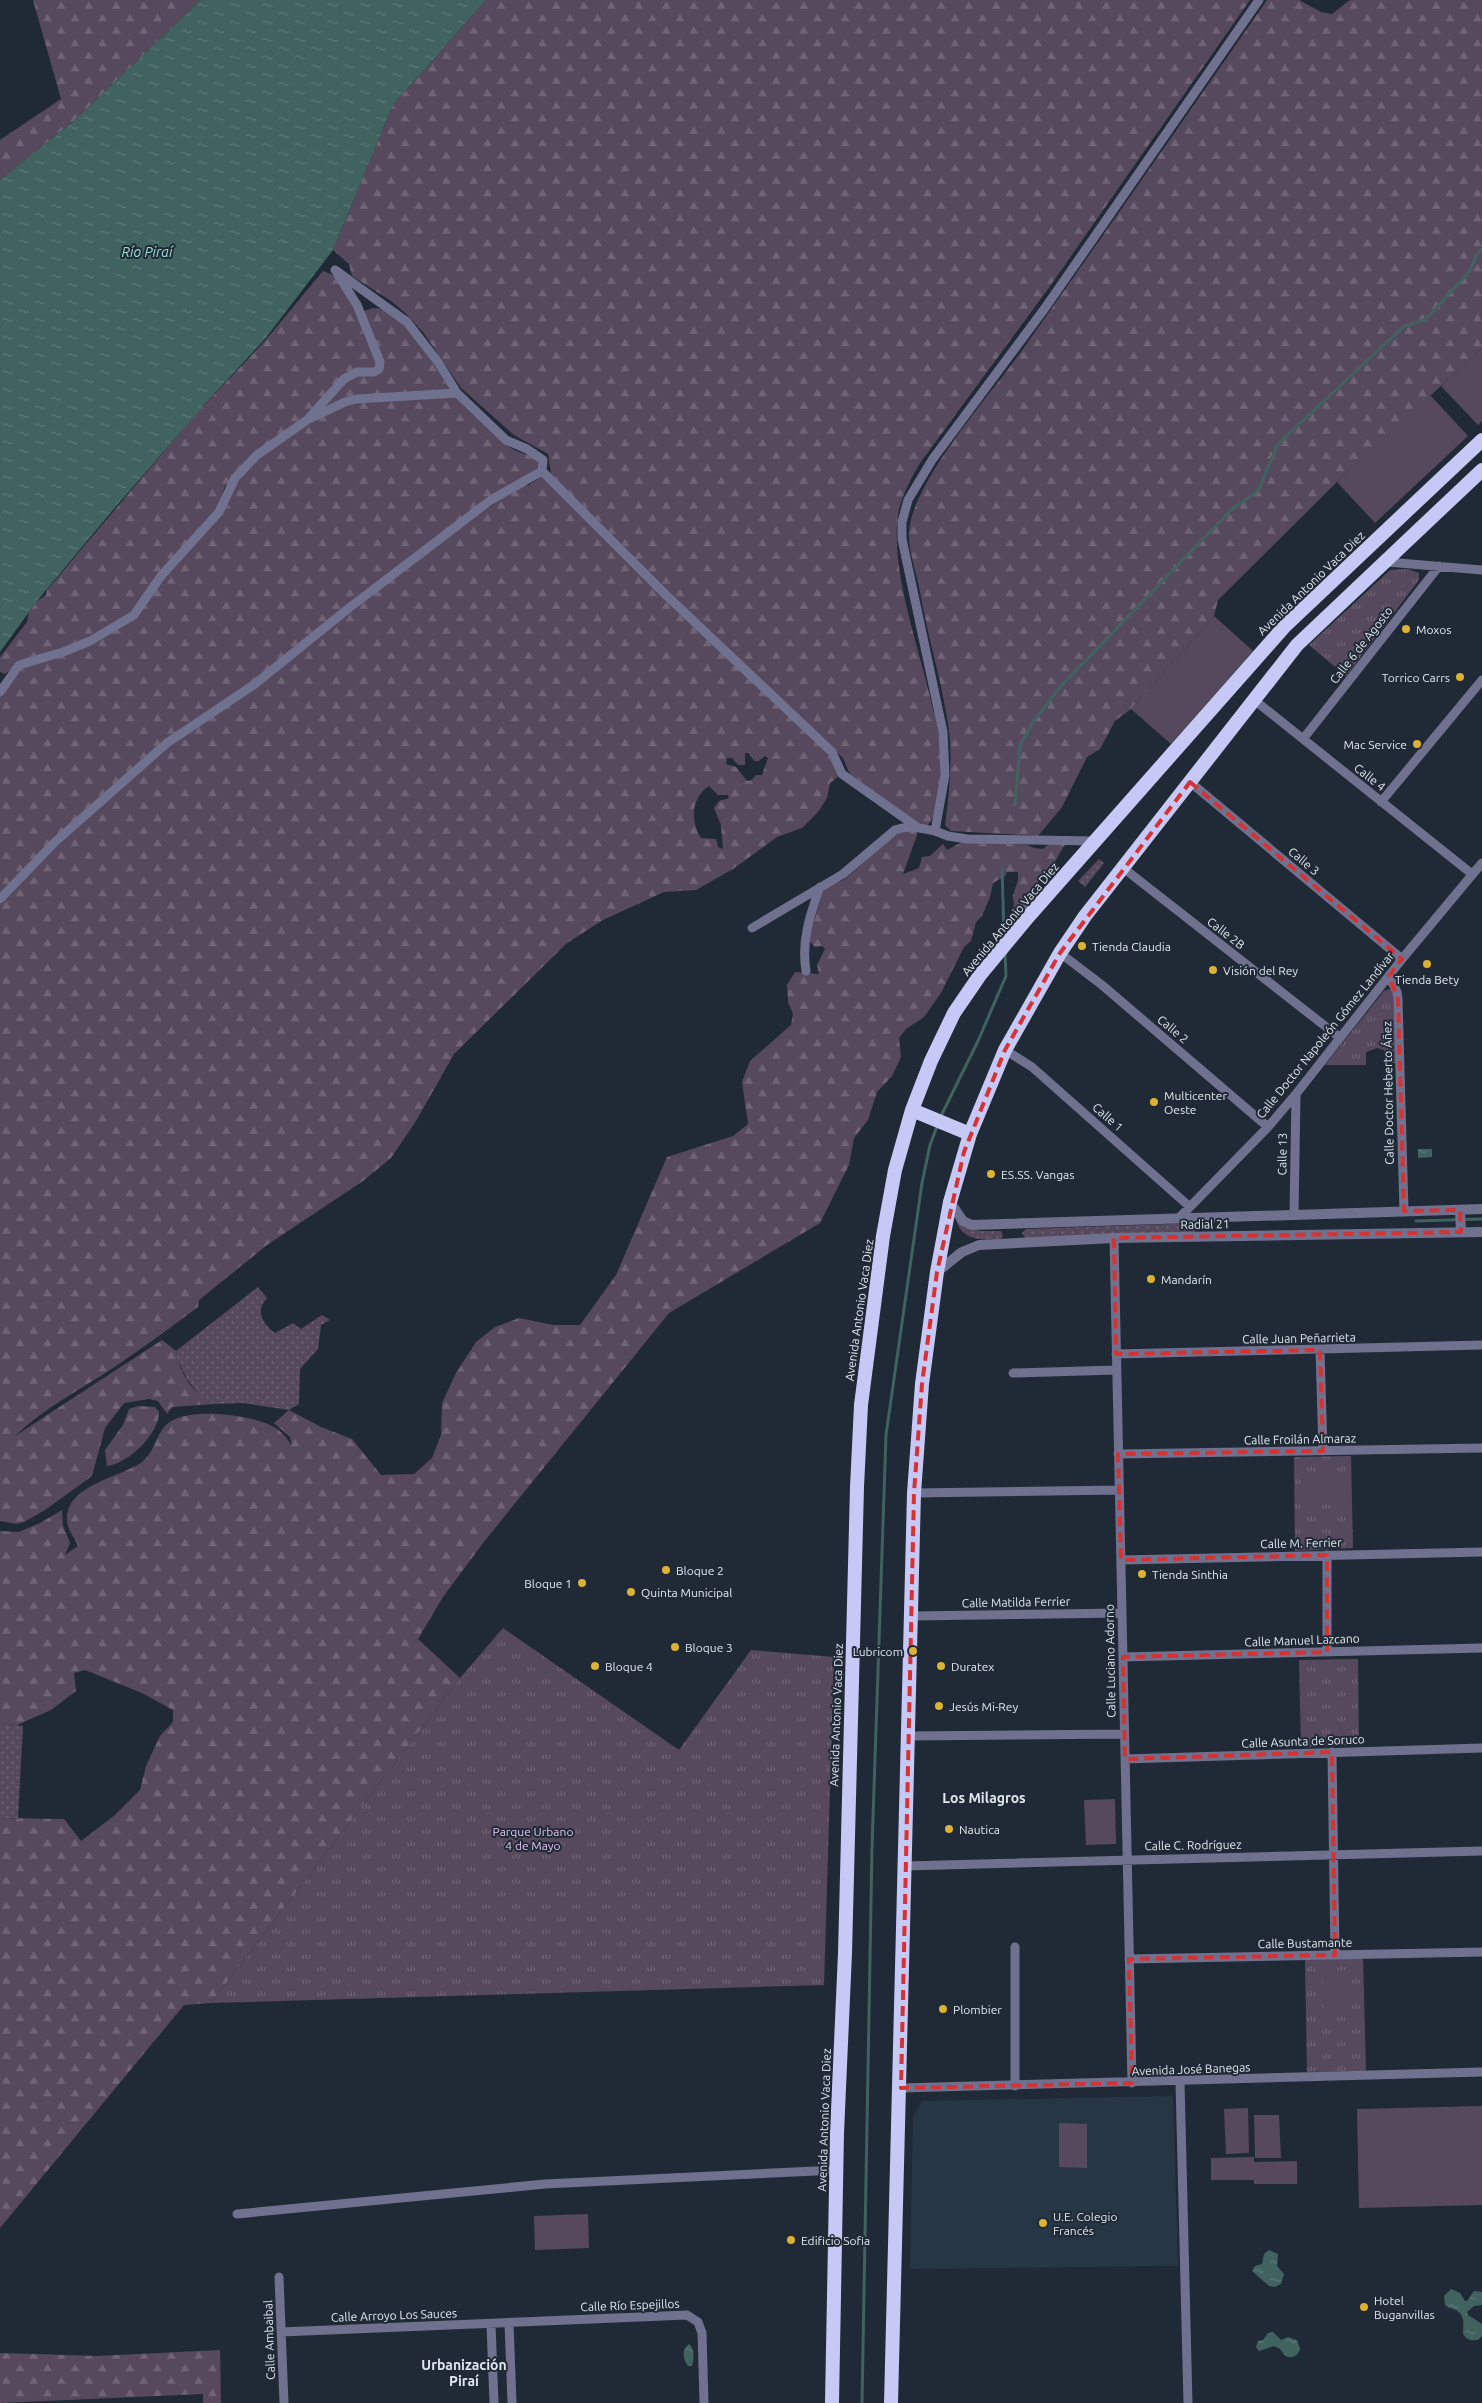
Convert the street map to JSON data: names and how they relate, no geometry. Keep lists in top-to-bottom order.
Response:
{
  "streets": {
    "highway": ["Avenida Antonio Vaca Diez"],
    "street": [
      "Calle 6 de Agosto",
      "Calle 4",
      "Calle 3",
      "Calle 2B",
      "Calle 2",
      "Calle Doctor Napoleón Gómez Landívar",
      "Calle Doctor Heberto Áñez",
      "Calle 1",
      "Calle 13",
      "Radial 21",
      "Calle Juan Peñarrieta",
      "Calle Froilán Almaraz",
      "Calle M. Ferrier",
      "Calle Matilda Ferrier",
      "Calle Manuel Lazcano",
      "Calle Luciano Adorno",
      "Calle Asunta de Soruco",
      "Calle C. Rodríguez",
      "Calle Bustamante",
      "Avenida José Banegas",
      "Calle Río Espejillos",
      "Calle Arroyo Los Sauces",
      "Calle Ambaibal"
    ]
  },
  "crossings": [
    ["Calle 6 de Agosto", "Calle 4"],
    ["Calle 4", "Calle Doctor Napoleón Gómez Landívar"],
    ["Calle 3", "Calle Doctor Napoleón Gómez Landívar"],
    ["Calle 2B", "Calle Doctor Napoleón Gómez Landívar"],
    ["Calle 2", "Calle Doctor Napoleón Gómez Landívar"],
    ["Calle Doctor Napoleón Gómez Landívar", "Calle Doctor Heberto Áñez"],
    ["Calle Doctor Napoleón Gómez Landívar", "Calle 1"],
    ["Calle Doctor Napoleón Gómez Landívar", "Calle 13"],
    ["Calle Doctor Napoleón Gómez Landívar", "Radial 21"],
    ["Calle Doctor Heberto Áñez", "Radial 21"],
    ["Calle 13", "Radial 21"],
    ["Radial 21", "Calle Luciano Adorno"],
    ["Calle Juan Peñarrieta", "Calle Luciano Adorno"],
    ["Calle Froilán Almaraz", "Calle Luciano Adorno"],
    ["Calle M. Ferrier", "Calle Luciano Adorno"],
    ["Calle Matilda Ferrier", "Calle Luciano Adorno"],
    ["Calle Manuel Lazcano", "Calle Luciano Adorno"],
    ["Calle Luciano Adorno", "Calle Asunta de Soruco"],
    ["Calle Luciano Adorno", "Calle C. Rodríguez"],
    ["Calle Luciano Adorno", "Calle Bustamante"],
    ["Calle Luciano Adorno", "Avenida José Banegas"],
    ["Calle Río Espejillos", "Calle Arroyo Los Sauces"],
    ["Calle Arroyo Los Sauces", "Calle Ambaibal"]
  ],
  "districts": ["Los Milagros", "Urbanización Piraí"],
  "water": ["Río Piraí"],
  "parks": ["Parque Urbano 4 de Mayo"],
  "places": [
    "Moxos",
    "Torrico Carrs",
    "Mac Service",
    "Tienda Claudia",
    "Tienda Bety",
    "Visión del Rey",
    "Multicenter Oeste",
    "ES.SS. Vangas",
    "Mandarín",
    "Bloque 2",
    "Tienda Sinthia",
    "Bloque 1",
    "Quinta Municipal",
    "Bloque 3",
    "Lubricom",
    "Bloque 4",
    "Duratex",
    "Jesús Mi-Rey",
    "Nautica",
    "Plombier",
    "U.E. Colegio Francés",
    "Edificio Sofia",
    "Hotel Buganvillas"
  ]
}
